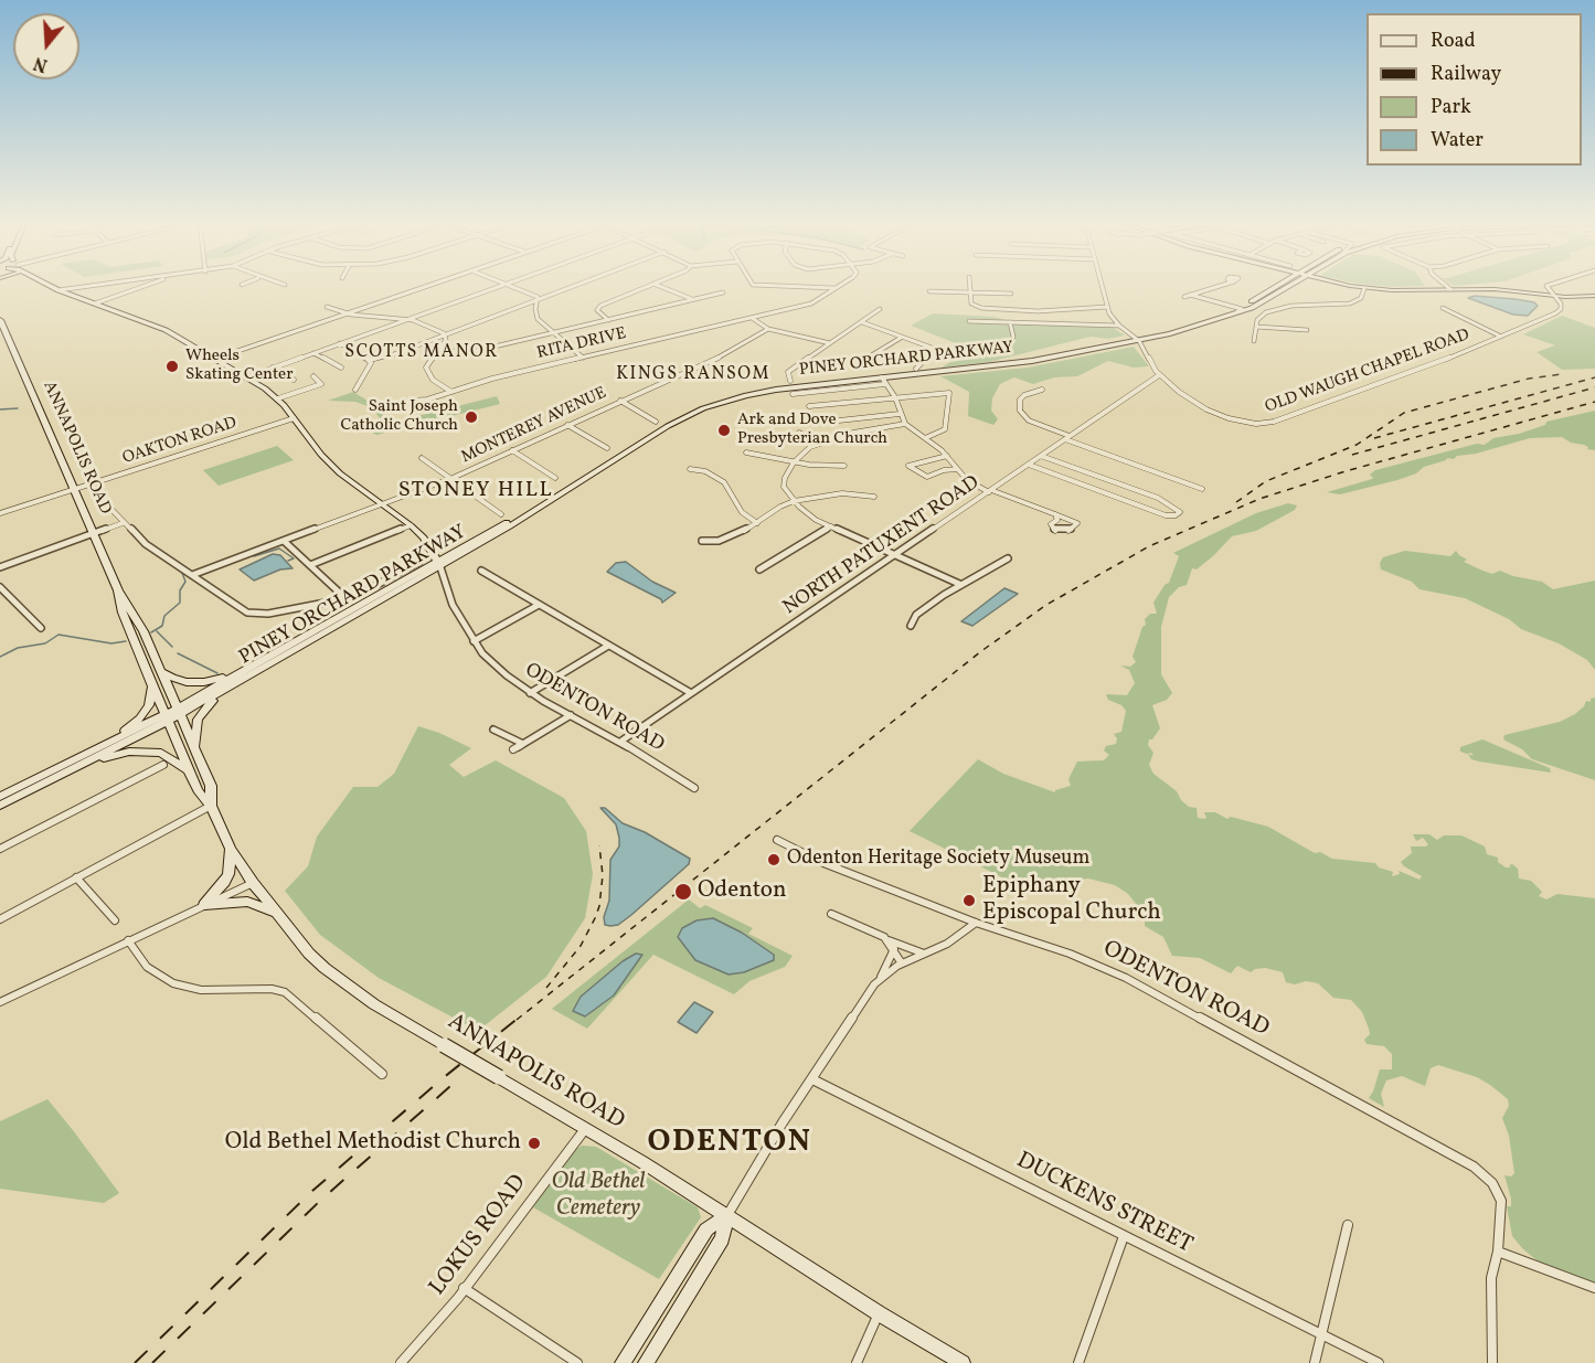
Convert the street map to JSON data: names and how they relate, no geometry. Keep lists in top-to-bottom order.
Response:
{
  "streets": {
    "main road": ["PINEY ORCHARD PARKWAY", "ANNAPOLIS ROAD", "ODENTON ROAD"],
    "street": [
      "RITA DRIVE",
      "OLD WAUGH CHAPEL ROAD",
      "MONTEREY AVENUE",
      "OAKTON ROAD",
      "NORTH PATUXENT ROAD",
      "DUCKENS STREET",
      "LOKUS ROAD"
    ]
  },
  "crossings": [
    ["PINEY ORCHARD PARKWAY", "OLD WAUGH CHAPEL ROAD"],
    ["PINEY ORCHARD PARKWAY", "ANNAPOLIS ROAD"],
    ["PINEY ORCHARD PARKWAY", "ODENTON ROAD"],
    ["OLD WAUGH CHAPEL ROAD", "NORTH PATUXENT ROAD"],
    ["MONTEREY AVENUE", "ODENTON ROAD"],
    ["OAKTON ROAD", "ANNAPOLIS ROAD"],
    ["OAKTON ROAD", "ODENTON ROAD"],
    ["ANNAPOLIS ROAD", "LOKUS ROAD"],
    ["NORTH PATUXENT ROAD", "ODENTON ROAD"]
  ],
  "districts": [
    "SCOTTS MANOR",
    "KINGS RANSOM",
    "STONEY HILL",
    "ODENTON"
  ],
  "parks": ["Old Bethel Cemetery"],
  "places": [
    "Wheels Skating Center",
    "Saint Joseph Catholic Church",
    "Ark and Dove Presbyterian Church",
    "Odenton Heritage Society Museum",
    "Odenton",
    "Epiphany Episcopal Church",
    "Old Bethel Methodist Church"
  ],
  "legend": [
    "Road",
    "Railway",
    "Park",
    "Water"
  ],
  "north": "bottom"
}
